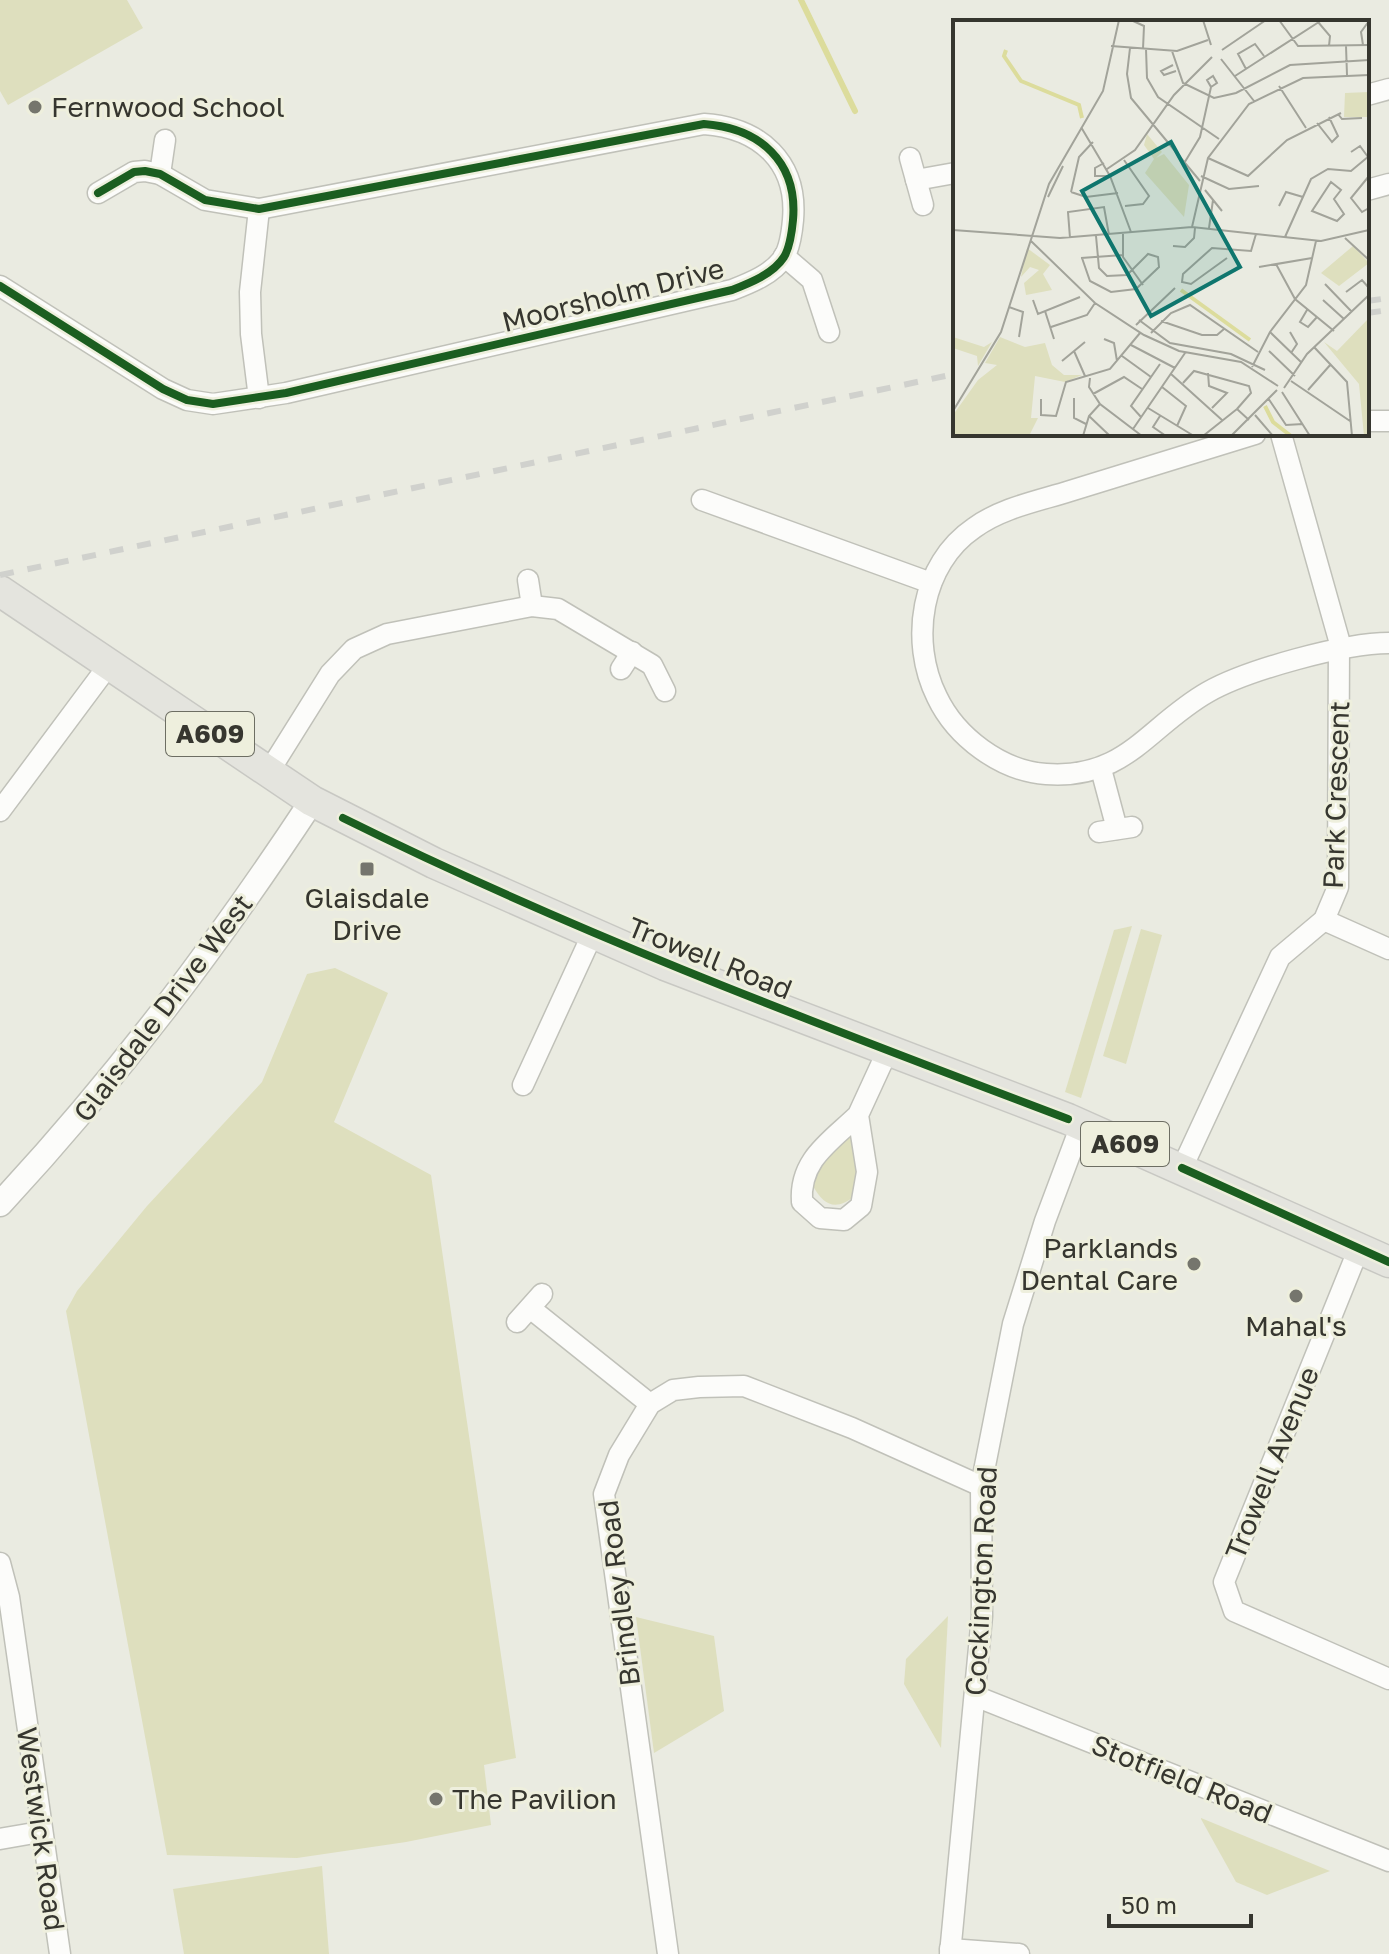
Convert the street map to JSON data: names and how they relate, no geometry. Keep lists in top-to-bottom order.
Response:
{
  "streets": {
    "main road": ["A609", "Trowell Road"],
    "street": [
      "Moorsholm Drive",
      "Park Crescent",
      "Glaisdale Drive West",
      "Trowell Avenue",
      "Cockington Road",
      "Brindley Road",
      "Stotfield Road",
      "Westwick Road"
    ]
  },
  "crossings": [
    ["Park Crescent", "Trowell Road"],
    ["Trowell Road", "Glaisdale Drive West"],
    ["Trowell Road", "Trowell Avenue"],
    ["Trowell Road", "Cockington Road"],
    ["Cockington Road", "Stotfield Road"]
  ],
  "places": {
    "other": [
      "Fernwood School",
      "Parklands Dental Care",
      "Mahal's",
      "The Pavilion"
    ],
    "transit": ["Glaisdale Drive"]
  },
  "scale_bar": "50 m"
}
